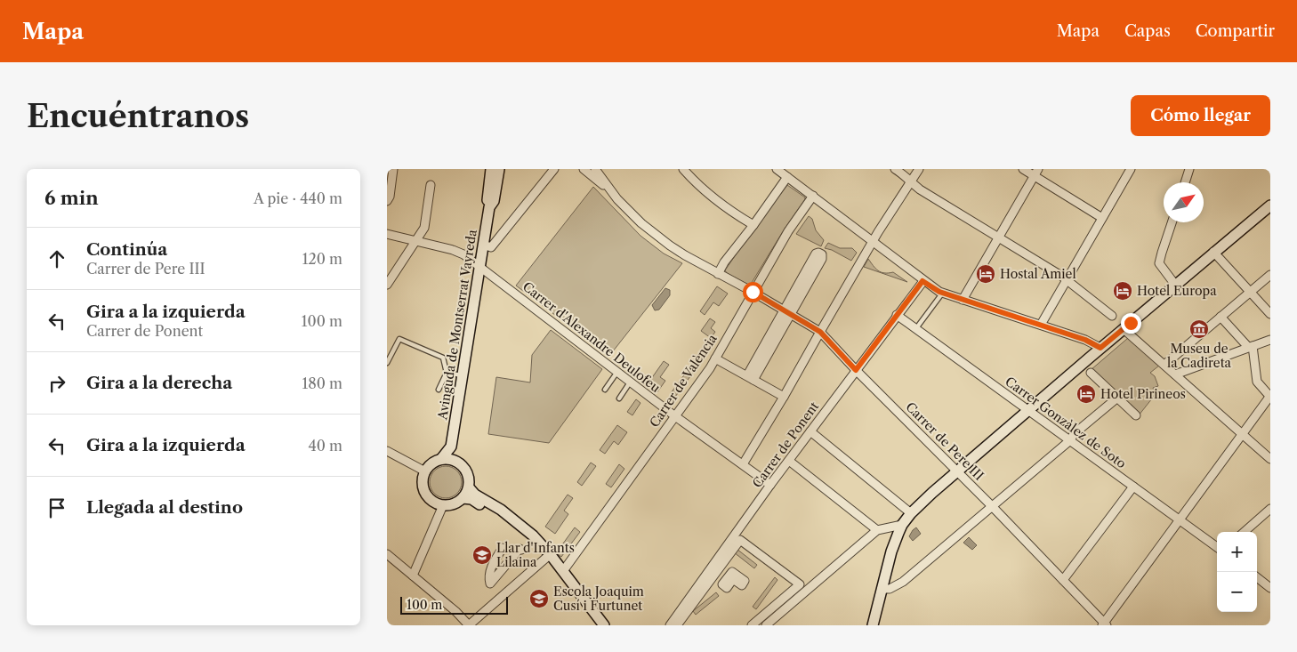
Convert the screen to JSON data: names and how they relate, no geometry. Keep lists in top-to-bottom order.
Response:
{
  "streets": {
    "street": [
      "Avinguda de Montserrat Vayreda",
      "Carrer d'Alexandre Deulofeu",
      "Carrer de València",
      "Carrer Gonzàlez de Soto",
      "Carrer de Pere III",
      "Carrer de Ponent"
    ]
  },
  "crossings": [
    ["Avinguda de Montserrat Vayreda", "Carrer d'Alexandre Deulofeu"],
    ["Carrer d'Alexandre Deulofeu", "Carrer de València"],
    ["Carrer d'Alexandre Deulofeu", "Carrer de Ponent"],
    ["Carrer de València", "Carrer de Pere III"],
    ["Carrer Gonzàlez de Soto", "Carrer de Ponent"],
    ["Carrer de Pere III", "Carrer de Ponent"]
  ],
  "places": {
    "hotel": ["Hostal Amiel", "Hotel Europa", "Hotel Pirineos"],
    "museum": ["Museu de la Cadireta"],
    "school or university": ["Llar d'Infants Lilaina", "Escola Joaquim Cusí i Furtunet"]
  },
  "scale_bar": "100 m",
  "north": "top right",
  "page": {
    "header": "Mapa",
    "nav": ["Mapa", "Capas", "Compartir"],
    "buttons": "Cómo llegar",
    "title": "Encuéntranos",
    "heading": ["6 min", "A pie · 440 m"],
    "list": [
      ["Continúa", "Carrer de Pere III", "120 m"],
      ["Gira a la izquierda", "Carrer de Ponent", "100 m"],
      ["Gira a la derecha", "180 m"],
      ["Gira a la izquierda", "40 m"],
      "Llegada al destino"
    ],
    "map_buttons": ["+", "−"],
    "scale": "100 m"
  }
}
